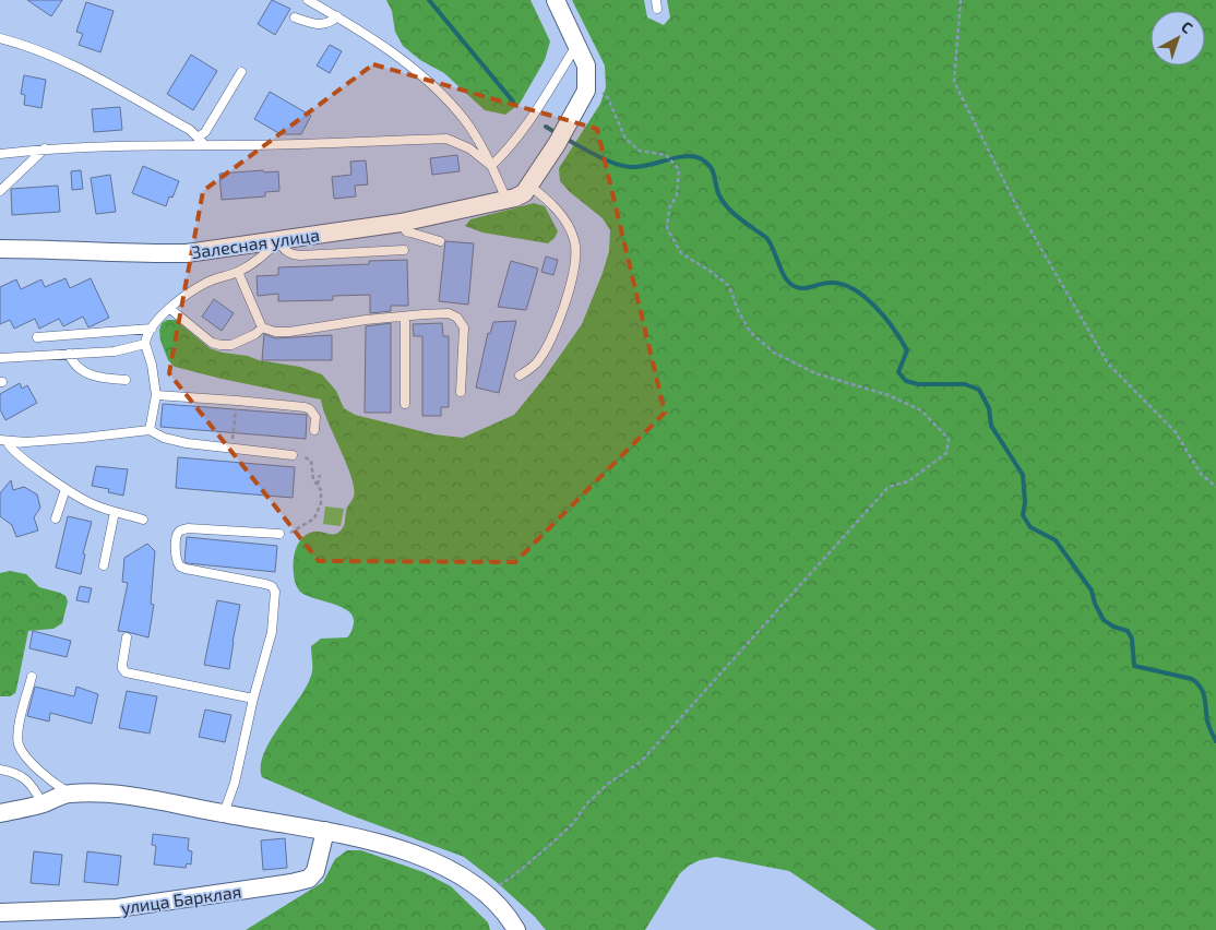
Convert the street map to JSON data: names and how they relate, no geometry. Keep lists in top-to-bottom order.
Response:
{
  "streets": {
    "street": ["Залесная улица", "улица Барклая"]
  },
  "north": "top right"
}
